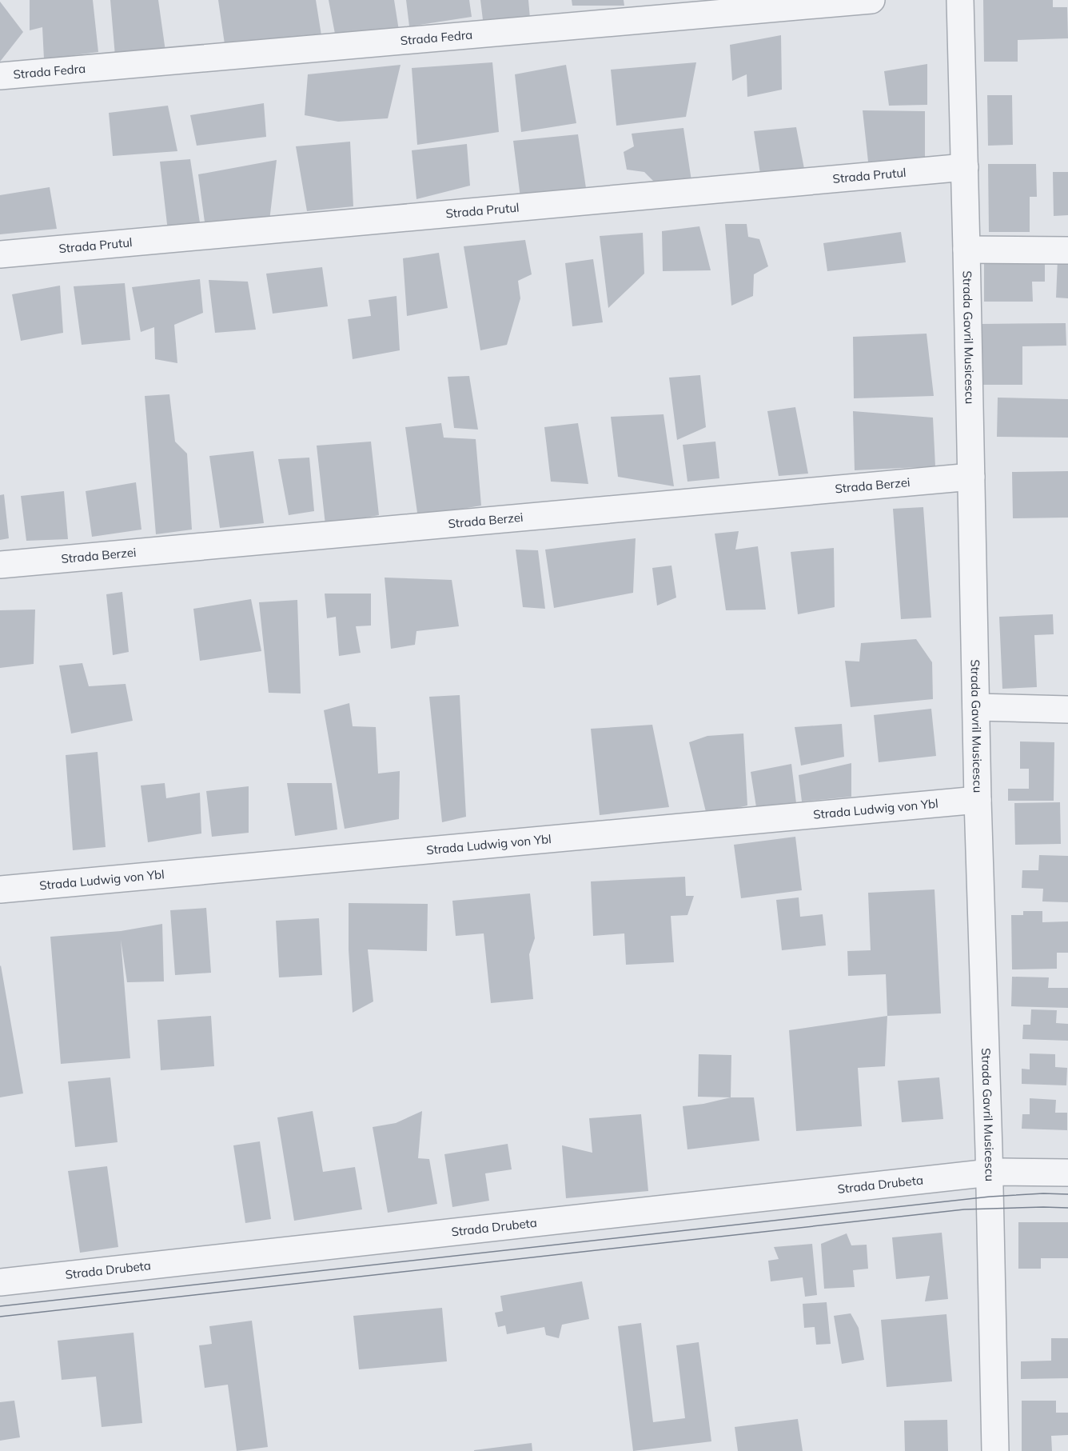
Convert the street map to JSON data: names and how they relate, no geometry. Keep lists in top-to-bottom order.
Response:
{
  "streets": {
    "street": [
      "Strada Fedra",
      "Strada Prutul",
      "Strada Gavril Musicescu",
      "Strada Berzei",
      "Strada Ludwig von Ybl",
      "Strada Drubeta"
    ]
  },
  "crossings": [
    ["Strada Prutul", "Strada Gavril Musicescu"],
    ["Strada Gavril Musicescu", "Strada Berzei"],
    ["Strada Gavril Musicescu", "Strada Ludwig von Ybl"],
    ["Strada Gavril Musicescu", "Strada Drubeta"]
  ]
}
